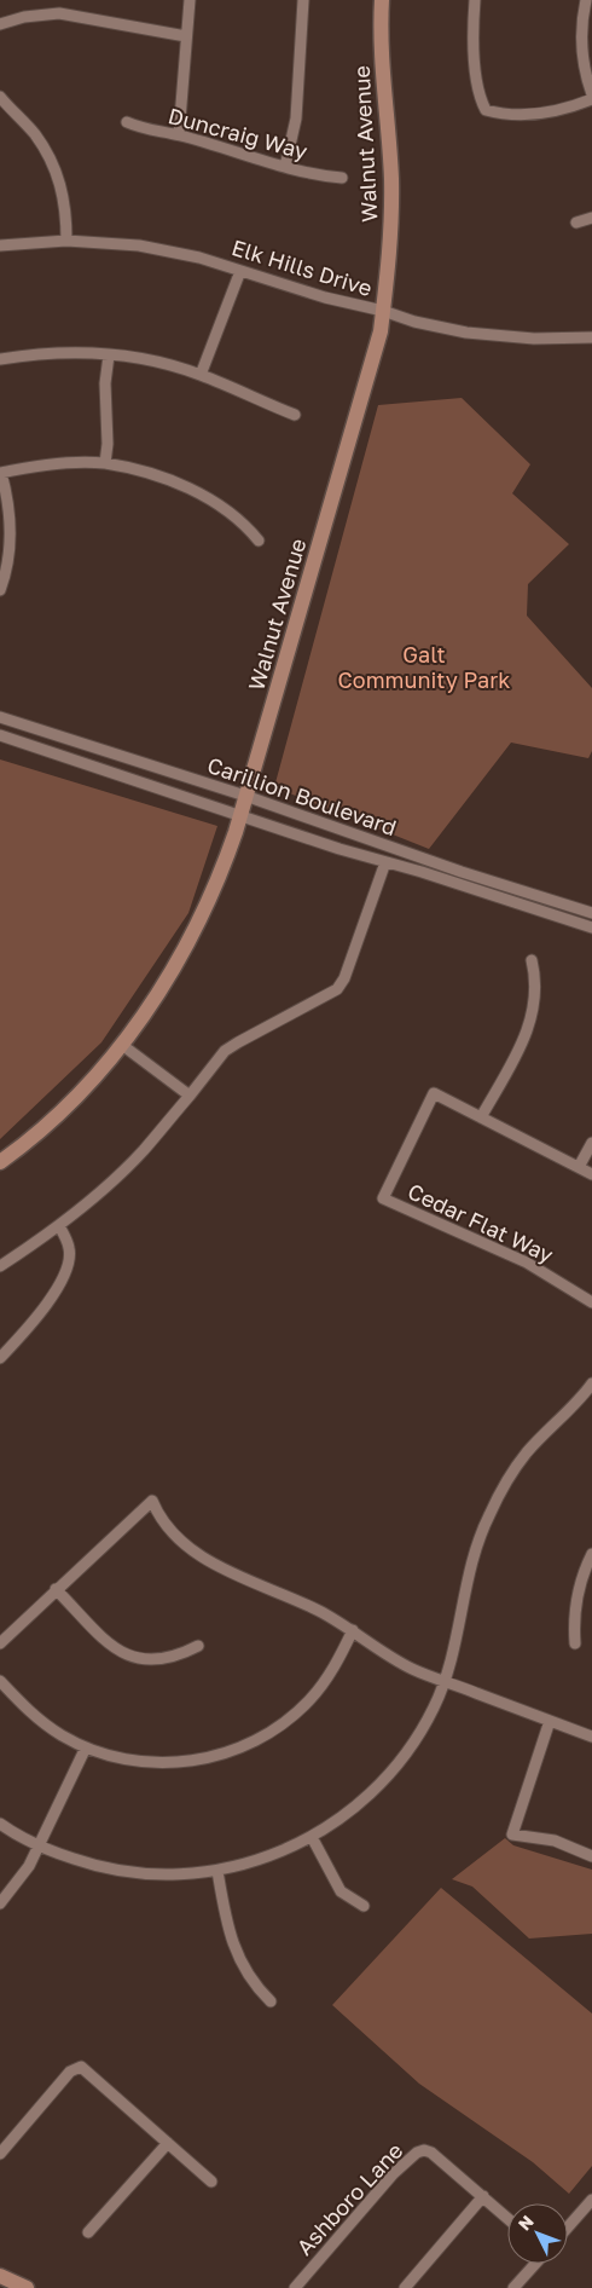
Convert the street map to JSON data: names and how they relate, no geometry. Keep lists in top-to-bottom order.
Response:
{
  "streets": {
    "street": [
      "Duncraig Way",
      "Walnut Avenue",
      "Elk Hills Drive",
      "Carillion Boulevard",
      "Cedar Flat Way",
      "Ashboro Lane"
    ]
  },
  "crossings": [
    ["Walnut Avenue", "Elk Hills Drive"],
    ["Walnut Avenue", "Carillion Boulevard"]
  ],
  "parks": ["Galt Community Park"],
  "north": "top left"
}
